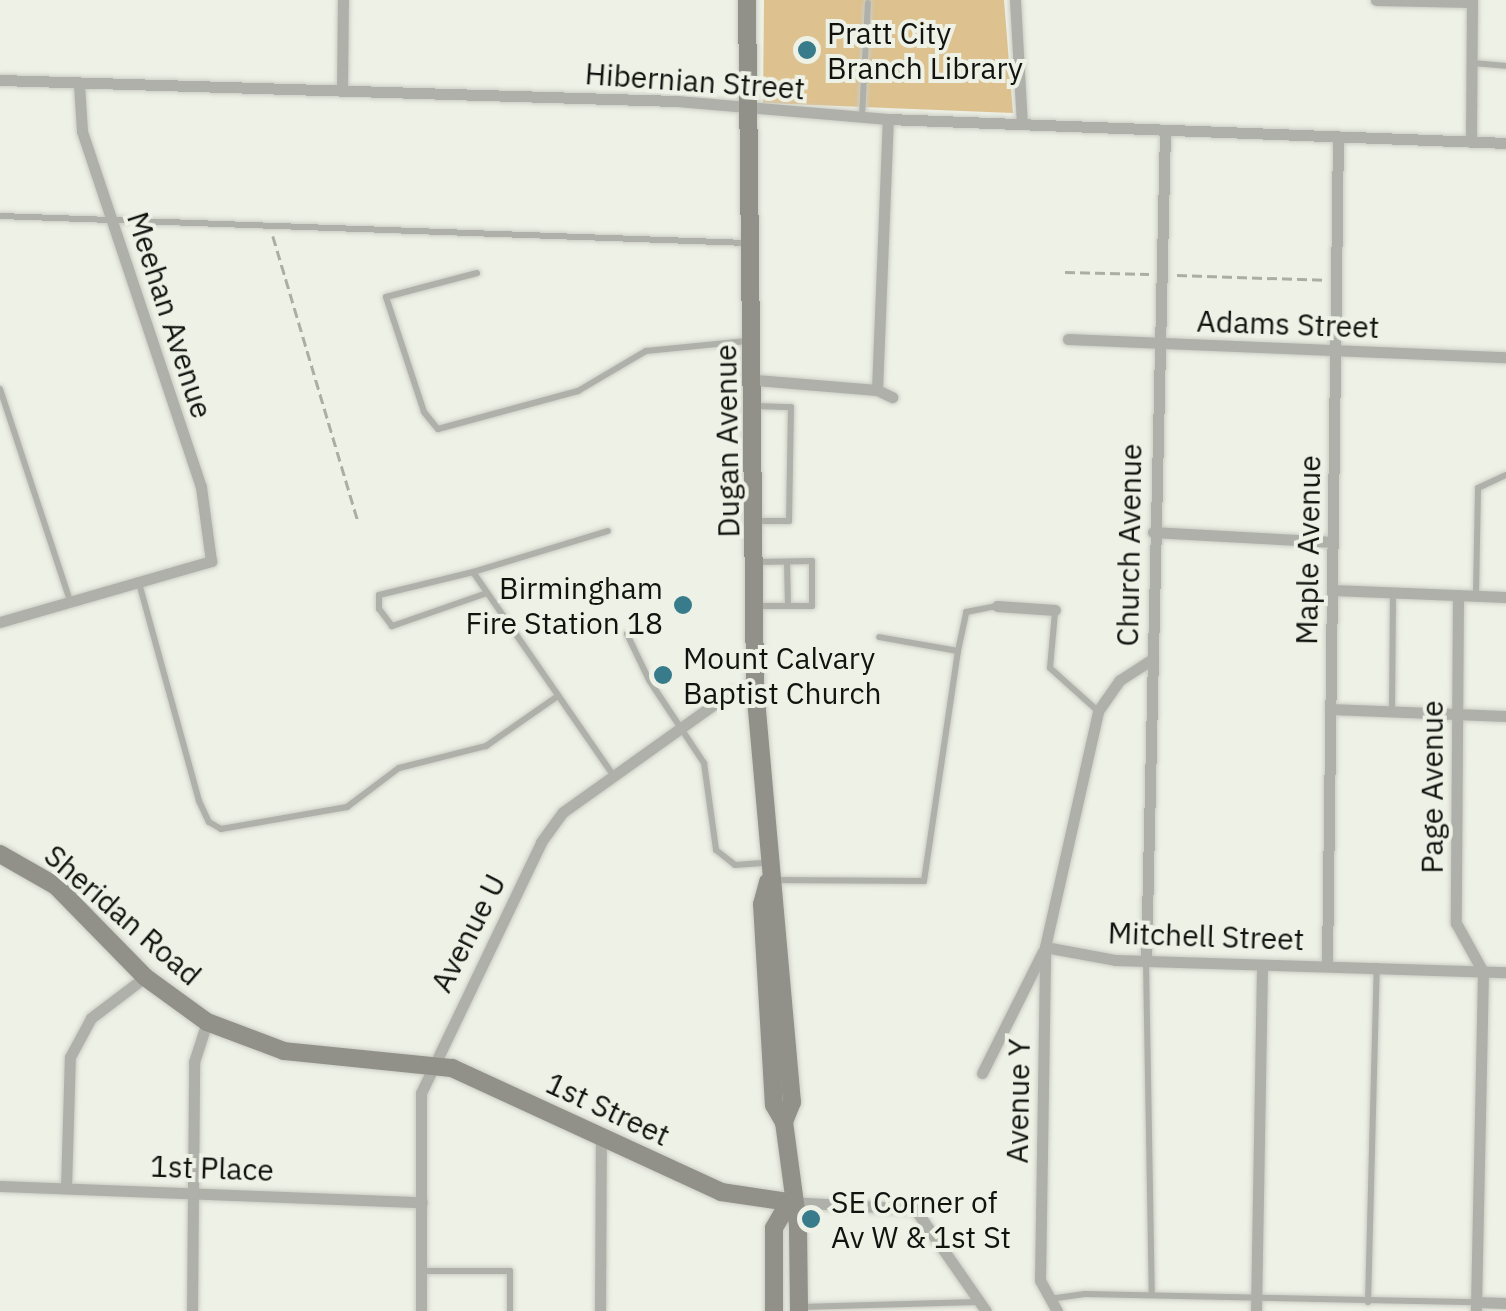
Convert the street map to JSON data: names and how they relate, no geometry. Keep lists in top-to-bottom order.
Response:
{
  "streets": {
    "main road": ["Dugan Avenue", "Sheridan Road", "1st Street"],
    "street": [
      "Hibernian Street",
      "Meehan Avenue",
      "Adams Street",
      "Church Avenue",
      "Maple Avenue",
      "Page Avenue",
      "Avenue U",
      "Mitchell Street",
      "Avenue Y",
      "1st Place"
    ]
  },
  "crossings": [
    ["Hibernian Street", "Meehan Avenue"],
    ["Hibernian Street", "Dugan Avenue"],
    ["Hibernian Street", "Church Avenue"],
    ["Hibernian Street", "Maple Avenue"],
    ["Adams Street", "Church Avenue"],
    ["Adams Street", "Maple Avenue"],
    ["Dugan Avenue", "Avenue U"],
    ["Dugan Avenue", "1st Street"],
    ["Church Avenue", "Mitchell Street"],
    ["Maple Avenue", "Mitchell Street"],
    ["Page Avenue", "Mitchell Street"],
    ["Sheridan Road", "1st Street"],
    ["Avenue U", "1st Street"],
    ["Avenue U", "1st Place"],
    ["Mitchell Street", "Avenue Y"]
  ],
  "places": [
    "Pratt City Branch Library",
    "Birmingham Fire Station 18",
    "Mount Calvary Baptist Church",
    "SE Corner of Av W & 1st St"
  ]
}
